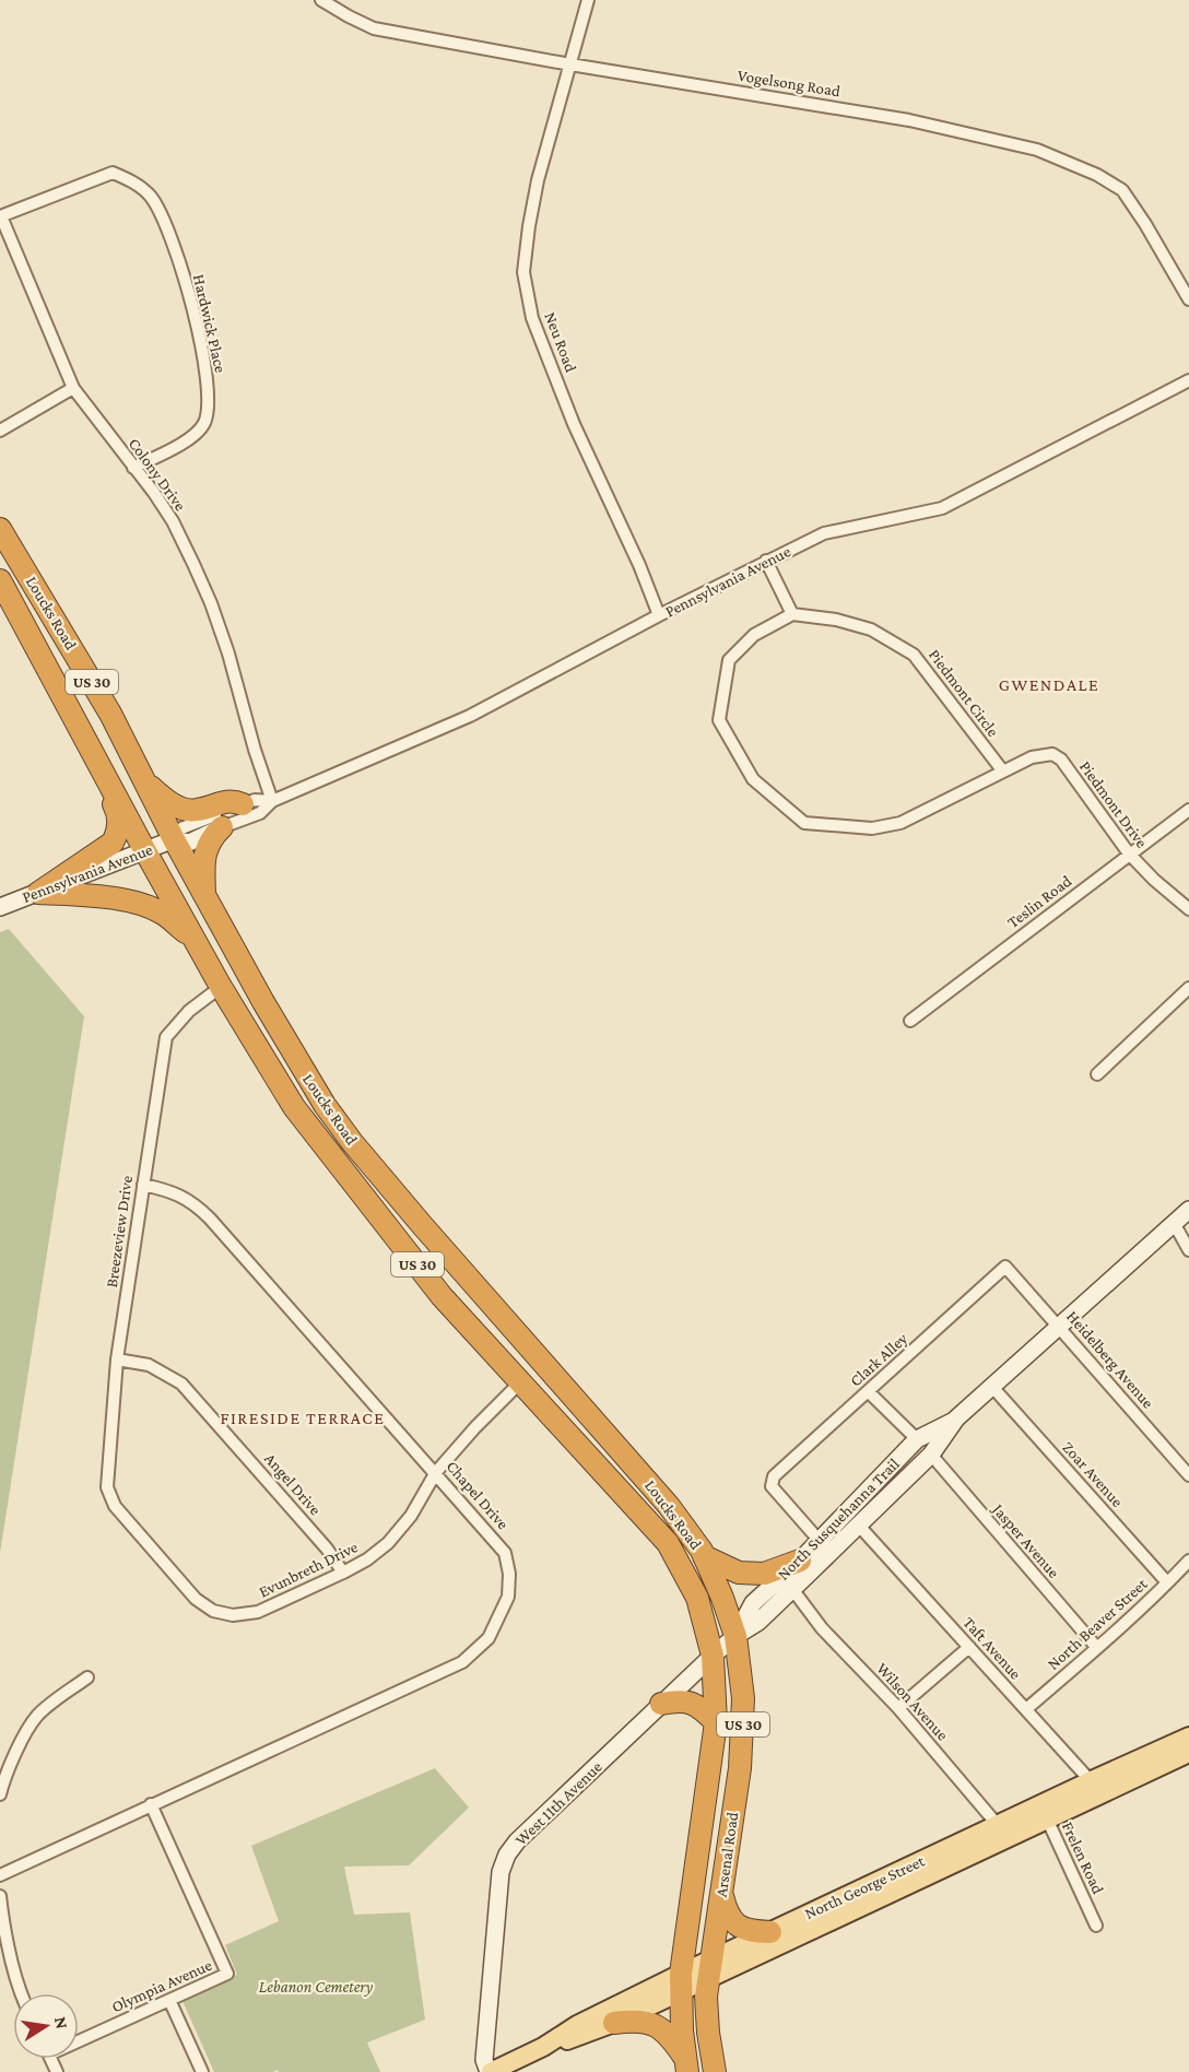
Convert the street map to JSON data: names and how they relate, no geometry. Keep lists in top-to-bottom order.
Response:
{
  "streets": {
    "highway": ["Loucks Road", "US 30", "Arsenal Road"],
    "main road": [
      "Pennsylvania Avenue",
      "North Susquehanna Trail",
      "West 11th Avenue",
      "North George Street"
    ],
    "street": [
      "Vogelsong Road",
      "Hardwick Place",
      "Neu Road",
      "Colony Drive",
      "Piedmont Circle",
      "Piedmont Drive",
      "Teslin Road",
      "Breezeview Drive",
      "Clark Alley",
      "Heidelberg Avenue",
      "Zoar Avenue",
      "Angel Drive",
      "Chapel Drive",
      "Jasper Avenue",
      "Evunbreth Drive",
      "North Beaver Street",
      "Taft Avenue",
      "Wilson Avenue",
      "Frelen Road",
      "Olympia Avenue"
    ]
  },
  "crossings": [
    ["Vogelsong Road", "Neu Road"],
    ["Hardwick Place", "Colony Drive"],
    ["Neu Road", "Pennsylvania Avenue"],
    ["Colony Drive", "Pennsylvania Avenue"],
    ["Pennsylvania Avenue", "Loucks Road"],
    ["Loucks Road", "Breezeview Drive"],
    ["Loucks Road", "North Susquehanna Trail"],
    ["Loucks Road", "Evunbreth Drive"],
    ["Loucks Road", "West 11th Avenue"],
    ["Loucks Road", "Arsenal Road"],
    ["Piedmont Circle", "Piedmont Drive"],
    ["Piedmont Drive", "Teslin Road"],
    ["Breezeview Drive", "Angel Drive"],
    ["Breezeview Drive", "Chapel Drive"],
    ["Breezeview Drive", "Evunbreth Drive"],
    ["Clark Alley", "Heidelberg Avenue"],
    ["Clark Alley", "North Susquehanna Trail"],
    ["Heidelberg Avenue", "North Susquehanna Trail"],
    ["Zoar Avenue", "North Susquehanna Trail"],
    ["Zoar Avenue", "North Beaver Street"],
    ["Angel Drive", "Evunbreth Drive"],
    ["Chapel Drive", "Evunbreth Drive"],
    ["Chapel Drive", "Olympia Avenue"],
    ["North Susquehanna Trail", "Jasper Avenue"],
    ["North Susquehanna Trail", "Taft Avenue"],
    ["North Susquehanna Trail", "Wilson Avenue"],
    ["North Susquehanna Trail", "West 11th Avenue"],
    ["North Susquehanna Trail", "Arsenal Road"],
    ["Jasper Avenue", "North Beaver Street"],
    ["North Beaver Street", "Taft Avenue"],
    ["Taft Avenue", "North George Street"],
    ["Wilson Avenue", "North George Street"],
    ["West 11th Avenue", "Arsenal Road"],
    ["West 11th Avenue", "North George Street"],
    ["Arsenal Road", "North George Street"],
    ["Frelen Road", "North George Street"]
  ],
  "districts": ["GWENDALE", "FIRESIDE TERRACE"],
  "parks": ["Lebanon Cemetery"],
  "north": "right"
}
